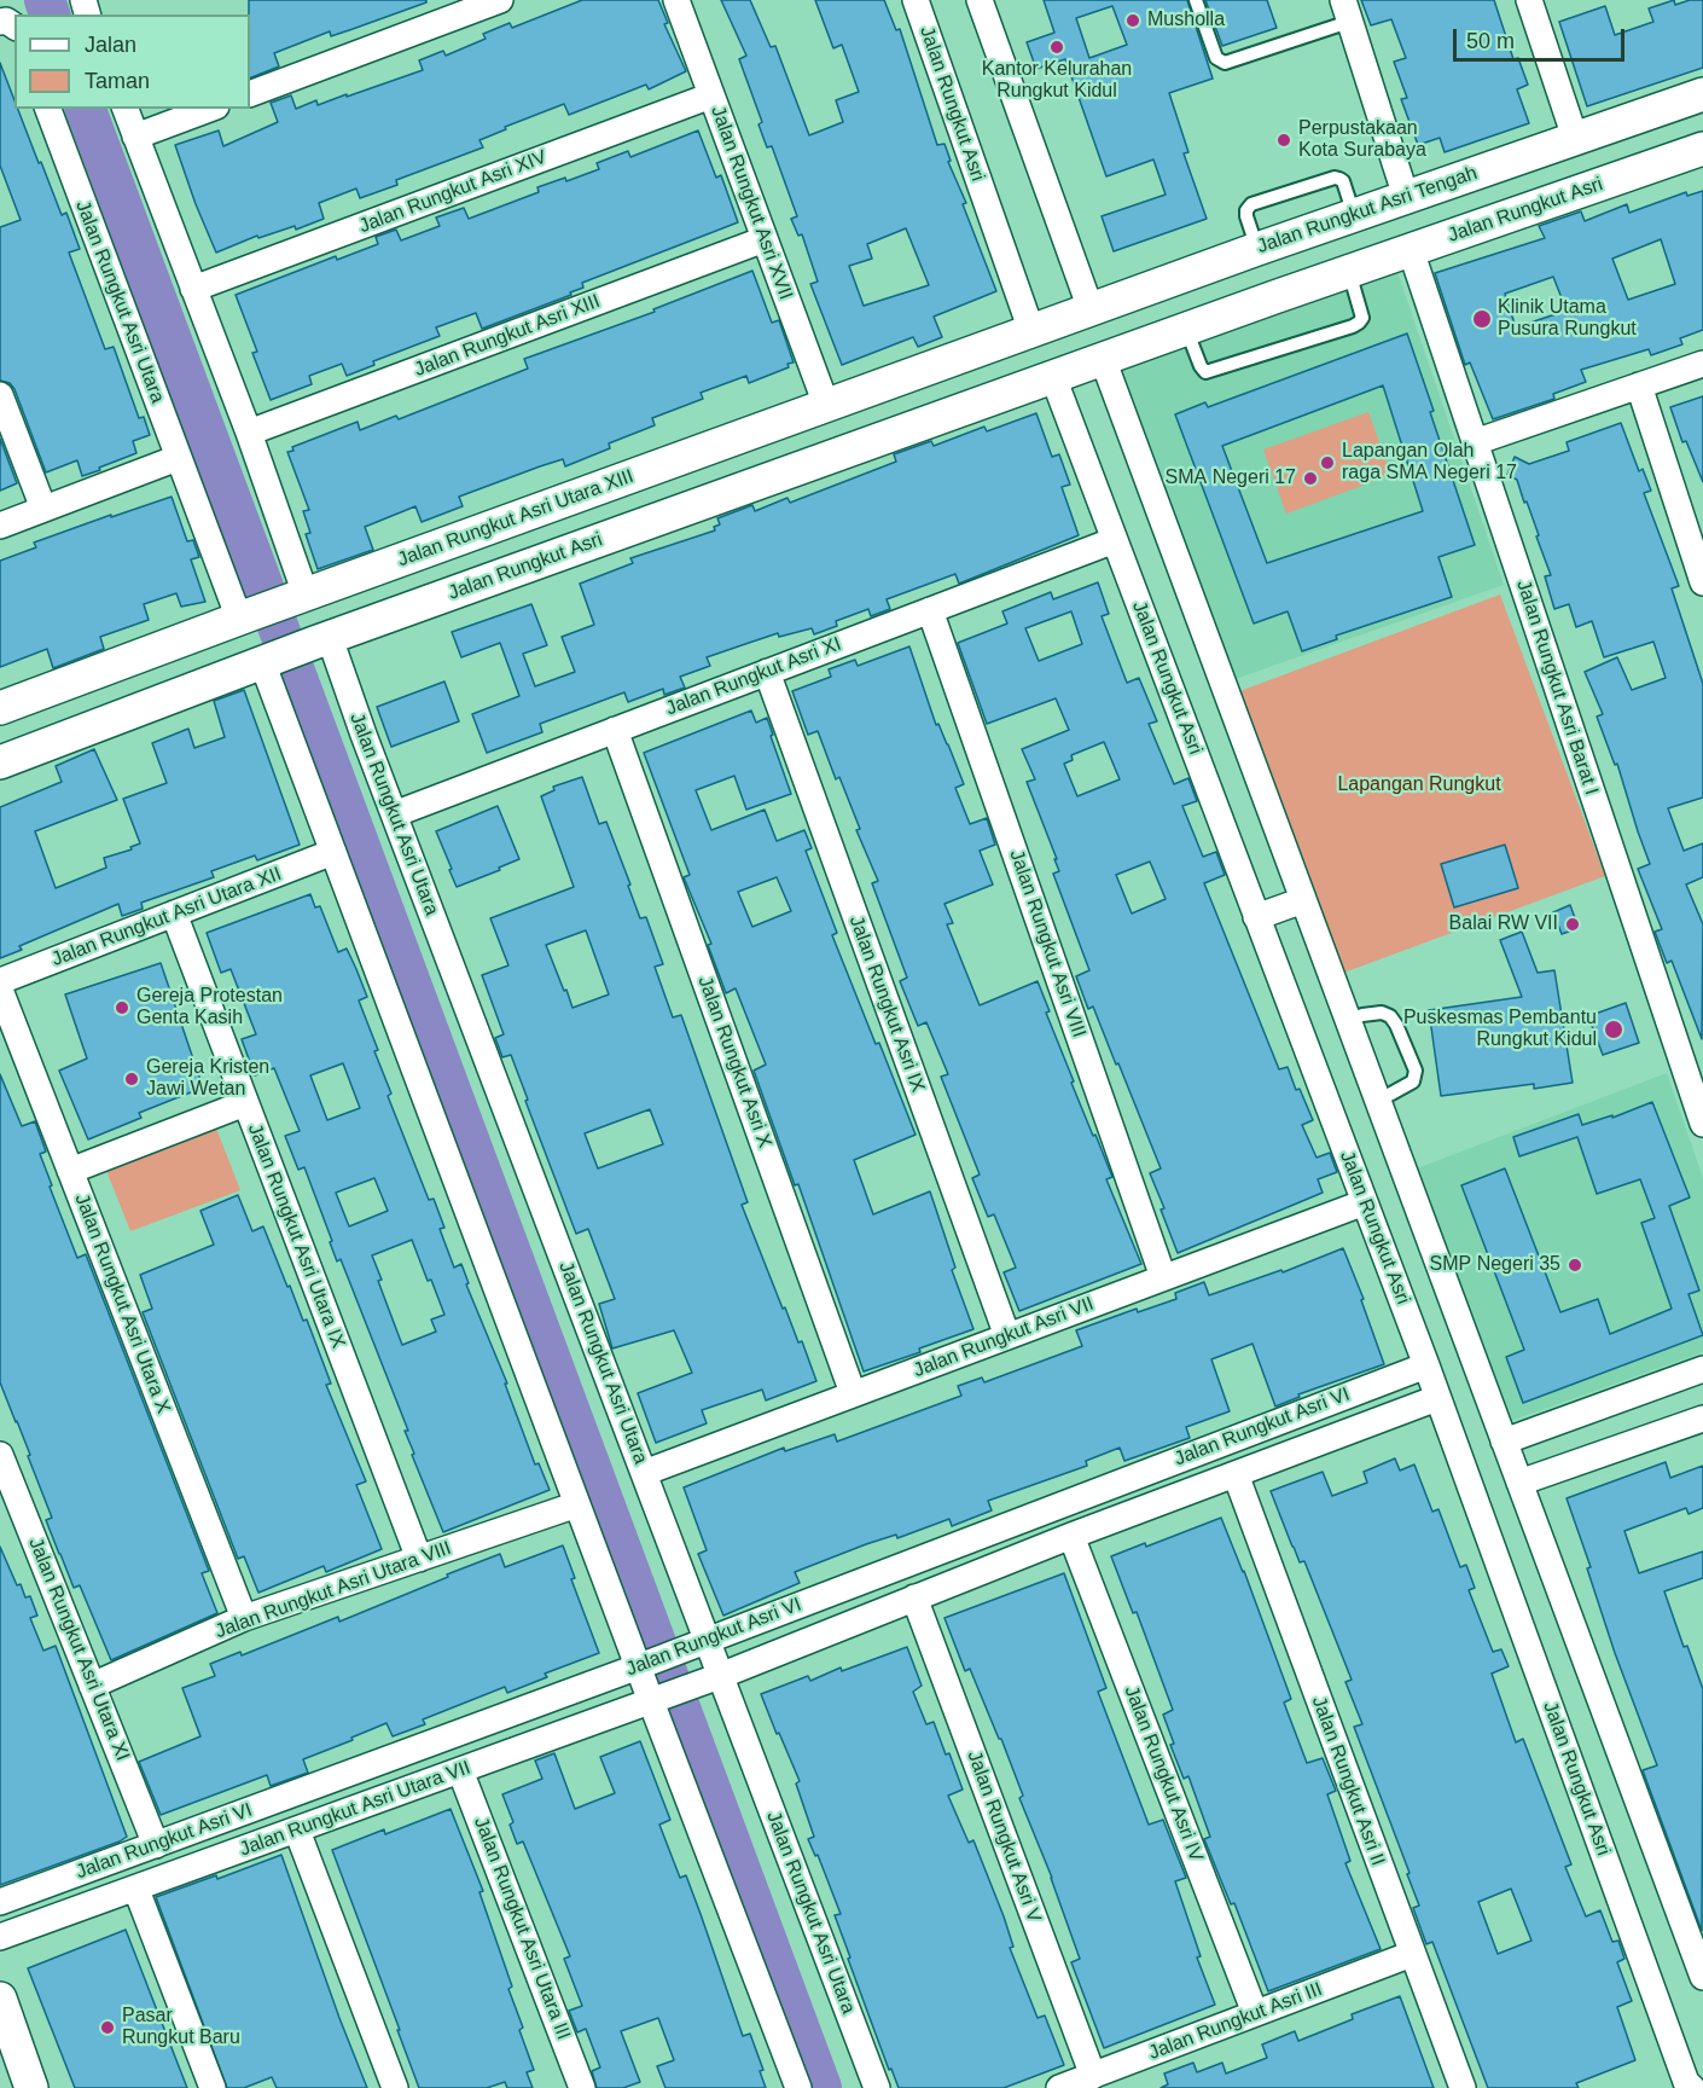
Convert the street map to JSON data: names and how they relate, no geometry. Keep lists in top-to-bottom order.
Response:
{
  "streets": {
    "street": [
      "Jalan Rungkut Asri",
      "Jalan Rungkut Asri XIV",
      "Jalan Rungkut Asri XVII",
      "Jalan Rungkut Asri Tengah",
      "Jalan Rungkut Asri Utara",
      "Jalan Rungkut Asri XIII",
      "Jalan Rungkut Asri Utara XIII",
      "Jalan Rungkut Asri XI",
      "Jalan Rungkut Asri Barat I",
      "Jalan Rungkut Asri Utara XII",
      "Jalan Rungkut Asri VIII",
      "Jalan Rungkut Asri IX",
      "Jalan Rungkut Asri X",
      "Jalan Rungkut Asri Utara IX",
      "Jalan Rungkut Asri Utara X",
      "Jalan Rungkut Asri VII",
      "Jalan Rungkut Asri VI",
      "Jalan Rungkut Asri Utara VIII",
      "Jalan Rungkut Asri Utara XI",
      "Jalan Rungkut Asri IV",
      "Jalan Rungkut Asri II",
      "Jalan Rungkut Asri Utara VII",
      "Jalan Rungkut Asri V",
      "Jalan Rungkut Asri Utara III",
      "Jalan Rungkut Asri III"
    ]
  },
  "crossings": [
    ["Jalan Rungkut Asri", "Jalan Rungkut Asri Tengah"],
    ["Jalan Rungkut Asri", "Jalan Rungkut Asri Utara"],
    ["Jalan Rungkut Asri", "Jalan Rungkut Asri Utara XIII"],
    ["Jalan Rungkut Asri", "Jalan Rungkut Asri XI"],
    ["Jalan Rungkut Asri", "Jalan Rungkut Asri Barat I"],
    ["Jalan Rungkut Asri", "Jalan Rungkut Asri VII"],
    ["Jalan Rungkut Asri", "Jalan Rungkut Asri VI"],
    ["Jalan Rungkut Asri XIV", "Jalan Rungkut Asri XVII"],
    ["Jalan Rungkut Asri XVII", "Jalan Rungkut Asri XIII"],
    ["Jalan Rungkut Asri XVII", "Jalan Rungkut Asri Utara XIII"],
    ["Jalan Rungkut Asri Tengah", "Jalan Rungkut Asri Utara XIII"],
    ["Jalan Rungkut Asri Utara", "Jalan Rungkut Asri Utara XIII"],
    ["Jalan Rungkut Asri Utara", "Jalan Rungkut Asri XI"],
    ["Jalan Rungkut Asri Utara", "Jalan Rungkut Asri VII"],
    ["Jalan Rungkut Asri Utara", "Jalan Rungkut Asri VI"],
    ["Jalan Rungkut Asri Utara", "Jalan Rungkut Asri Utara VII"],
    ["Jalan Rungkut Asri XI", "Jalan Rungkut Asri VIII"],
    ["Jalan Rungkut Asri XI", "Jalan Rungkut Asri IX"],
    ["Jalan Rungkut Asri XI", "Jalan Rungkut Asri X"],
    ["Jalan Rungkut Asri Utara XII", "Jalan Rungkut Asri Utara IX"],
    ["Jalan Rungkut Asri VIII", "Jalan Rungkut Asri VII"],
    ["Jalan Rungkut Asri IX", "Jalan Rungkut Asri VII"],
    ["Jalan Rungkut Asri X", "Jalan Rungkut Asri VII"],
    ["Jalan Rungkut Asri Utara IX", "Jalan Rungkut Asri Utara VIII"],
    ["Jalan Rungkut Asri Utara X", "Jalan Rungkut Asri Utara VIII"],
    ["Jalan Rungkut Asri VI", "Jalan Rungkut Asri Utara XI"],
    ["Jalan Rungkut Asri VI", "Jalan Rungkut Asri IV"],
    ["Jalan Rungkut Asri VI", "Jalan Rungkut Asri II"],
    ["Jalan Rungkut Asri VI", "Jalan Rungkut Asri Utara VII"],
    ["Jalan Rungkut Asri VI", "Jalan Rungkut Asri V"],
    ["Jalan Rungkut Asri Utara VIII", "Jalan Rungkut Asri Utara XI"],
    ["Jalan Rungkut Asri IV", "Jalan Rungkut Asri III"],
    ["Jalan Rungkut Asri II", "Jalan Rungkut Asri III"],
    ["Jalan Rungkut Asri Utara VII", "Jalan Rungkut Asri Utara III"],
    ["Jalan Rungkut Asri V", "Jalan Rungkut Asri III"]
  ],
  "parks": ["Lapangan Rungkut"],
  "places": [
    "Musholla",
    "Kantor Kelurahan Rungkut Kidul",
    "Perpustakaan Kota Surabaya",
    "Klinik Utama Pusura Rungkut",
    "Lapangan Olah raga SMA Negeri 17",
    "SMA Negeri 17",
    "Balai RW VII",
    "Gereja Protestan Genta Kasih",
    "Puskesmas Pembantu Rungkut Kidul",
    "Gereja Kristen Jawi Wetan",
    "SMP Negeri 35",
    "Pasar Rungkut Baru"
  ],
  "legend": ["Jalan", "Taman"],
  "scale_bar": "50 m"
}
